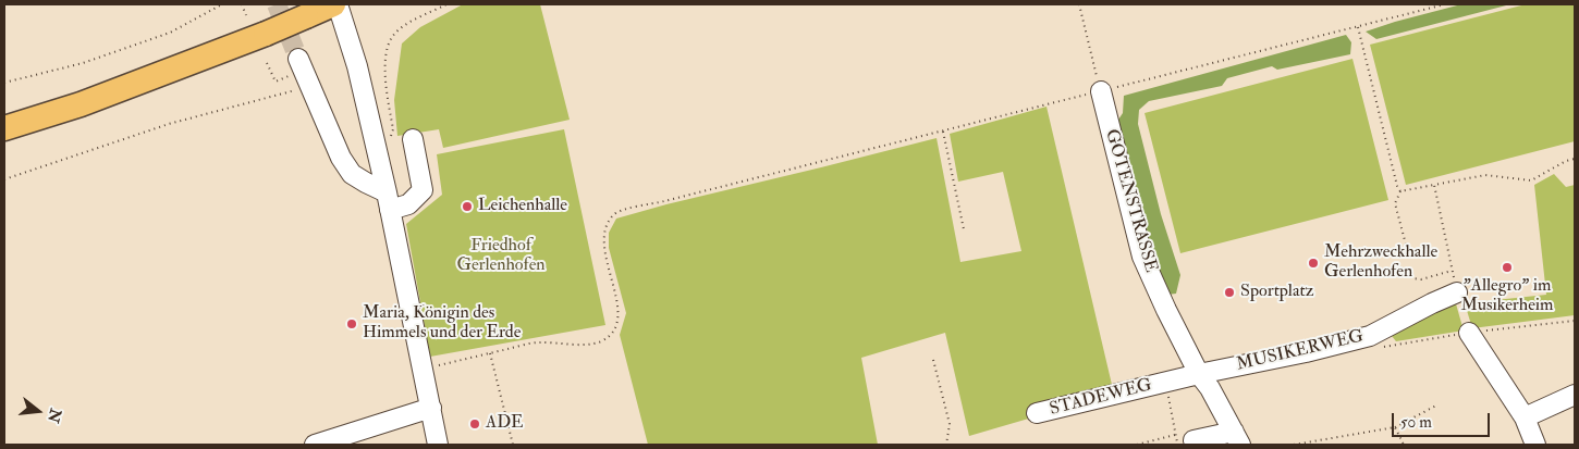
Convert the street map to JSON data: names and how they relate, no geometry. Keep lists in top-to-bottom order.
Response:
{
  "streets": {
    "street": ["GOTENSTRASSE", "MUSIKERWEG", "STADEWEG"]
  },
  "crossings": [
    ["GOTENSTRASSE", "MUSIKERWEG"],
    ["GOTENSTRASSE", "STADEWEG"],
    ["MUSIKERWEG", "STADEWEG"]
  ],
  "parks": ["Friedhof Gerlenhofen"],
  "places": [
    "Leichenhalle",
    "Mehrzweckhalle Gerlenhofen",
    "\"Allegro\" im Musikerheim",
    "Sportplatz",
    "Maria, Königin des Himmels und der Erde",
    "ADE"
  ],
  "scale_bar": "50 m",
  "north": "right"
}
